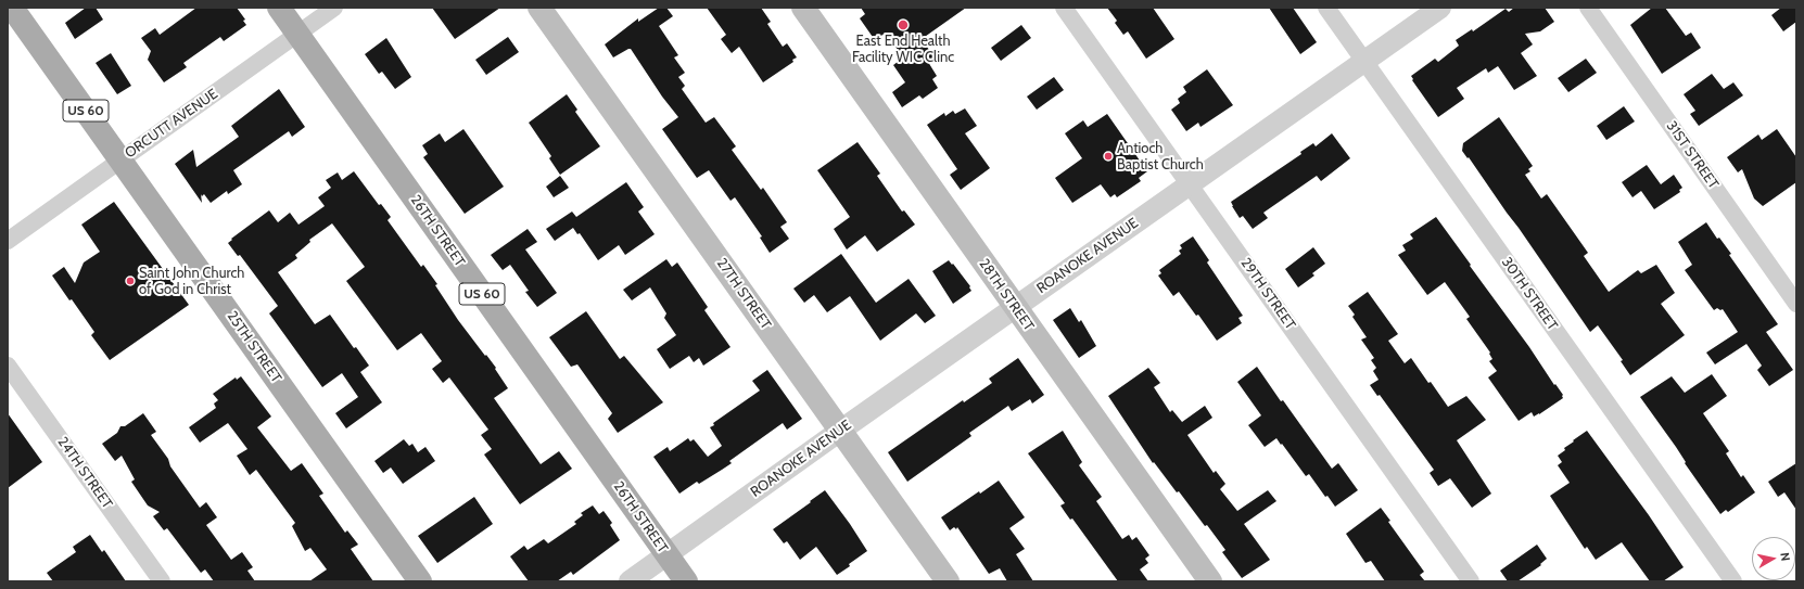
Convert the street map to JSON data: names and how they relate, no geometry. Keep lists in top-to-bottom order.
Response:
{
  "streets": {
    "main road": [
      "US 60",
      "26TH STREET",
      "27TH STREET",
      "28TH STREET",
      "25TH STREET"
    ],
    "street": [
      "ORCUTT AVENUE",
      "31ST STREET",
      "ROANOKE AVENUE",
      "29TH STREET",
      "30TH STREET",
      "24TH STREET"
    ]
  },
  "crossings": [
    ["ORCUTT AVENUE", "26TH STREET"],
    ["ORCUTT AVENUE", "25TH STREET"],
    ["26TH STREET", "ROANOKE AVENUE"],
    ["ROANOKE AVENUE", "27TH STREET"],
    ["ROANOKE AVENUE", "29TH STREET"],
    ["ROANOKE AVENUE", "30TH STREET"],
    ["ROANOKE AVENUE", "28TH STREET"]
  ],
  "places": ["East End Health Facility WIC Clinc", "Antioch Baptist Church", "Saint John Church of God in Christ"],
  "north": "right"
}
